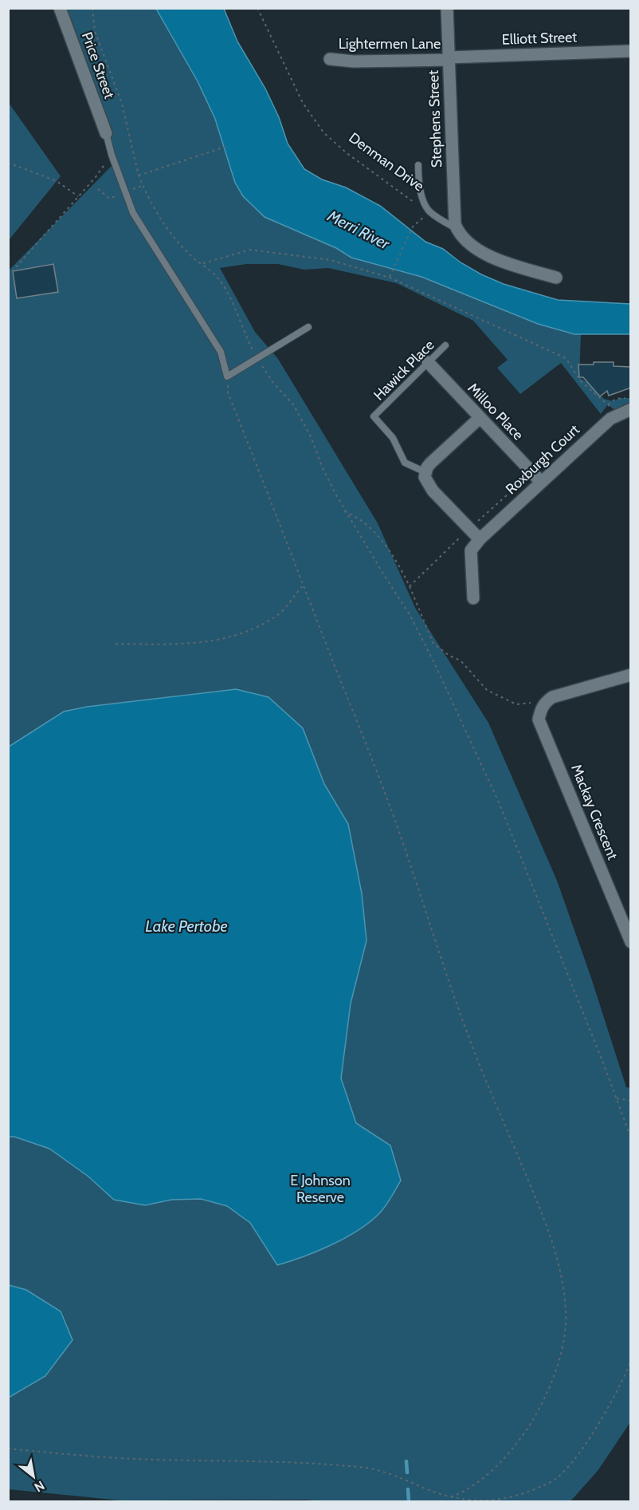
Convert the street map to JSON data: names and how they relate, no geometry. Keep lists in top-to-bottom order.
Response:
{
  "streets": {
    "street": [
      "Elliott Street",
      "Lightermen Lane",
      "Price Street",
      "Stephens Street",
      "Denman Drive",
      "Milloo Place",
      "Roxburgh Court",
      "Mackay Crescent"
    ],
    "lane": ["Hawick Place"]
  },
  "crossings": [
    ["Elliott Street", "Lightermen Lane"],
    ["Elliott Street", "Stephens Street"],
    ["Lightermen Lane", "Stephens Street"],
    ["Stephens Street", "Denman Drive"],
    ["Hawick Place", "Milloo Place"],
    ["Milloo Place", "Roxburgh Court"]
  ],
  "water": ["Merri River", "Lake Pertobe"],
  "parks": ["E Johnson Reserve"],
  "north": "bottom right"
}
